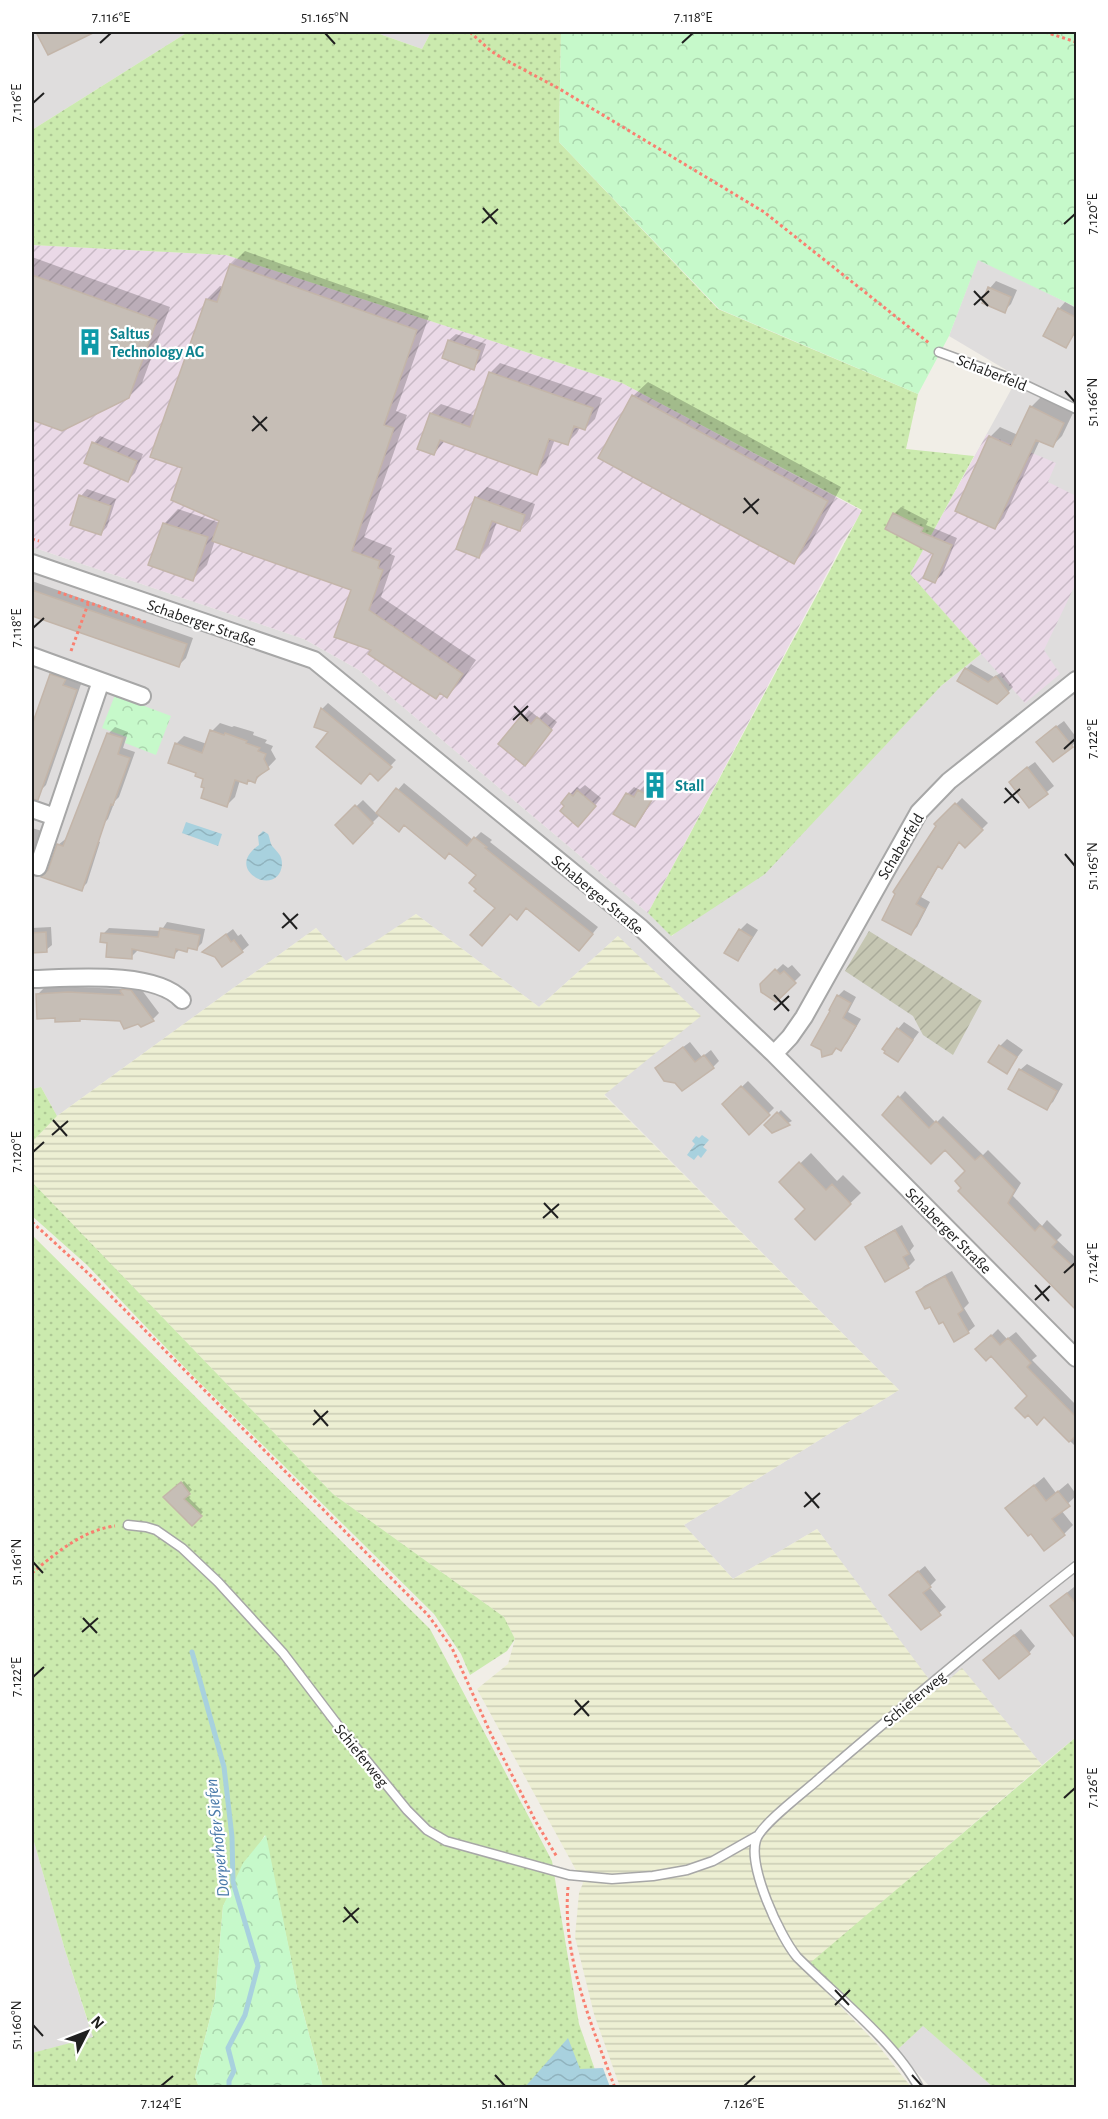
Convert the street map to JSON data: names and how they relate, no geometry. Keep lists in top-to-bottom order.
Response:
{
  "streets": {
    "street": ["Schaberfeld", "Schaberger Straße"],
    "lane": ["Schieferweg"]
  },
  "crossings": [
    ["Schaberfeld", "Schaberger Straße"]
  ],
  "water": ["Dorperhofer Siefen"],
  "places": {
    "building": ["Saltus Technology AG", "Stall"]
  },
  "north": "top right",
  "coordinates": [
    "7.116°E",
    "51.165°N",
    "7.118°E",
    "7.120°E",
    "51.166°N",
    "7.122°E",
    "7.124°E",
    "51.161°N",
    "7.126°E",
    "51.160°N",
    "51.162°N"
  ]
}
